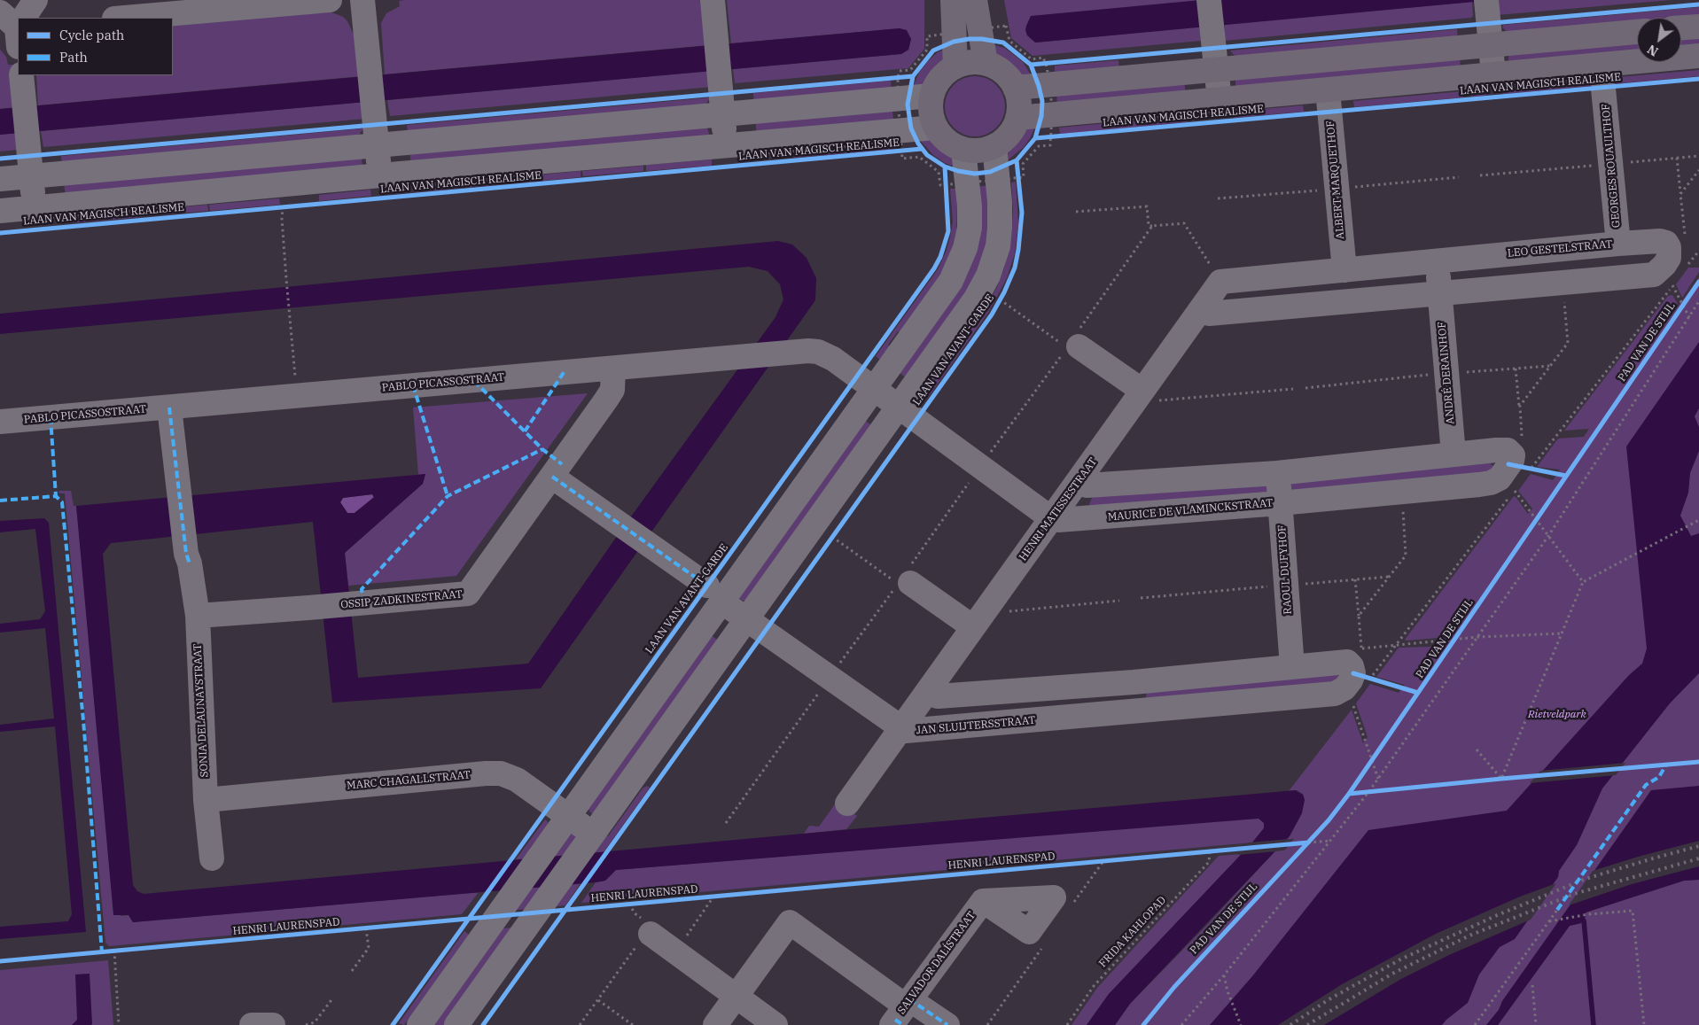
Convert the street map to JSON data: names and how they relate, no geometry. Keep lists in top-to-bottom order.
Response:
{
  "streets": {
    "main road": ["LAAN VAN MAGISCH REALISME"],
    "street": [
      "GEORGES ROUAULTHOF",
      "ALBERT MARQUETHOF",
      "LEO GESTELSTRAAT",
      "LAAN VAN AVANT-GARDE",
      "ANDRÉ DERAINHOF",
      "PABLO PICASSOSTRAAT",
      "HENRI MATISSESTRAAT",
      "MAURICE DE VLAMINCKSTRAAT",
      "RAOUL DUFYHOF",
      "OSSIP ZADKINESTRAAT",
      "SONIA DELAUNAYSTRAAT",
      "JAN SLUIJTERSSTRAAT",
      "MARC CHAGALLSTRAAT",
      "SALVADOR DALÍSTRAAT"
    ],
    "path": ["FRIDA KAHLOPAD"],
    "cycle path": ["PAD VAN DE STIJL", "HENRI LAURENSPAD"]
  },
  "crossings": [
    ["LAAN VAN MAGISCH REALISME", "ALBERT MARQUETHOF"],
    ["GEORGES ROUAULTHOF", "LEO GESTELSTRAAT"],
    ["ALBERT MARQUETHOF", "LEO GESTELSTRAAT"],
    ["LEO GESTELSTRAAT", "ANDRÉ DERAINHOF"],
    ["LEO GESTELSTRAAT", "HENRI MATISSESTRAAT"],
    ["LAAN VAN AVANT-GARDE", "PABLO PICASSOSTRAAT"],
    ["LAAN VAN AVANT-GARDE", "JAN SLUIJTERSSTRAAT"],
    ["LAAN VAN AVANT-GARDE", "MARC CHAGALLSTRAAT"],
    ["PABLO PICASSOSTRAAT", "OSSIP ZADKINESTRAAT"],
    ["PABLO PICASSOSTRAAT", "SONIA DELAUNAYSTRAAT"],
    ["HENRI MATISSESTRAAT", "MAURICE DE VLAMINCKSTRAAT"],
    ["HENRI MATISSESTRAAT", "JAN SLUIJTERSSTRAAT"],
    ["MAURICE DE VLAMINCKSTRAAT", "RAOUL DUFYHOF"],
    ["OSSIP ZADKINESTRAAT", "SONIA DELAUNAYSTRAAT"],
    ["OSSIP ZADKINESTRAAT", "JAN SLUIJTERSSTRAAT"],
    ["SONIA DELAUNAYSTRAAT", "MARC CHAGALLSTRAAT"]
  ],
  "parks": ["Rietveldpark"],
  "legend": ["Cycle path", "Path"],
  "north": "bottom left"
}
